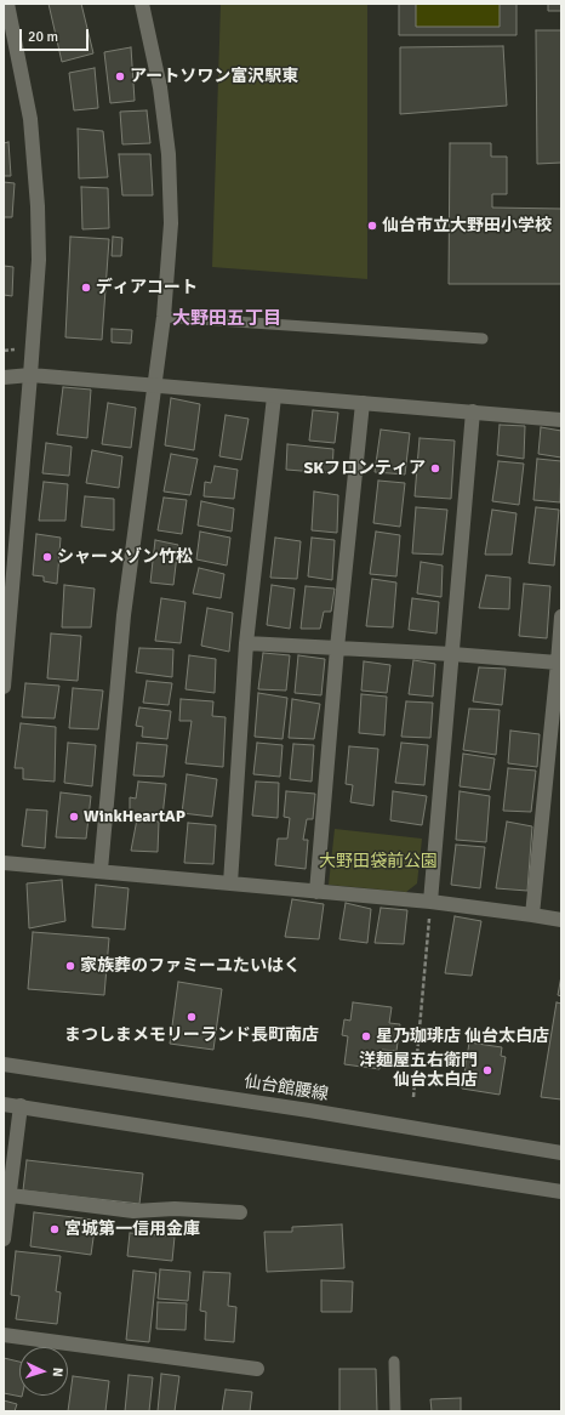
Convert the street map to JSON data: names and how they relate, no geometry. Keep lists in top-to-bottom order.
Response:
{
  "streets": {
    "street": ["仙台館腰線"]
  },
  "districts": ["大野田五丁目"],
  "parks": ["大野田袋前公園"],
  "places": [
    "アートソワン富沢駅東",
    "仙台市立大野田小学校",
    "ディアコート",
    "SKフロンティア",
    "シャーメゾン竹松",
    "WinkHeartAP",
    "家族葬のファミーユたいはく",
    "まつしまメモリーランド長町南店",
    "星乃珈琲店 仙台太白店",
    "洋麺屋五右衛門 仙台太白店",
    "宮城第一信用金庫"
  ],
  "scale_bar": "20 m",
  "north": "right"
}
